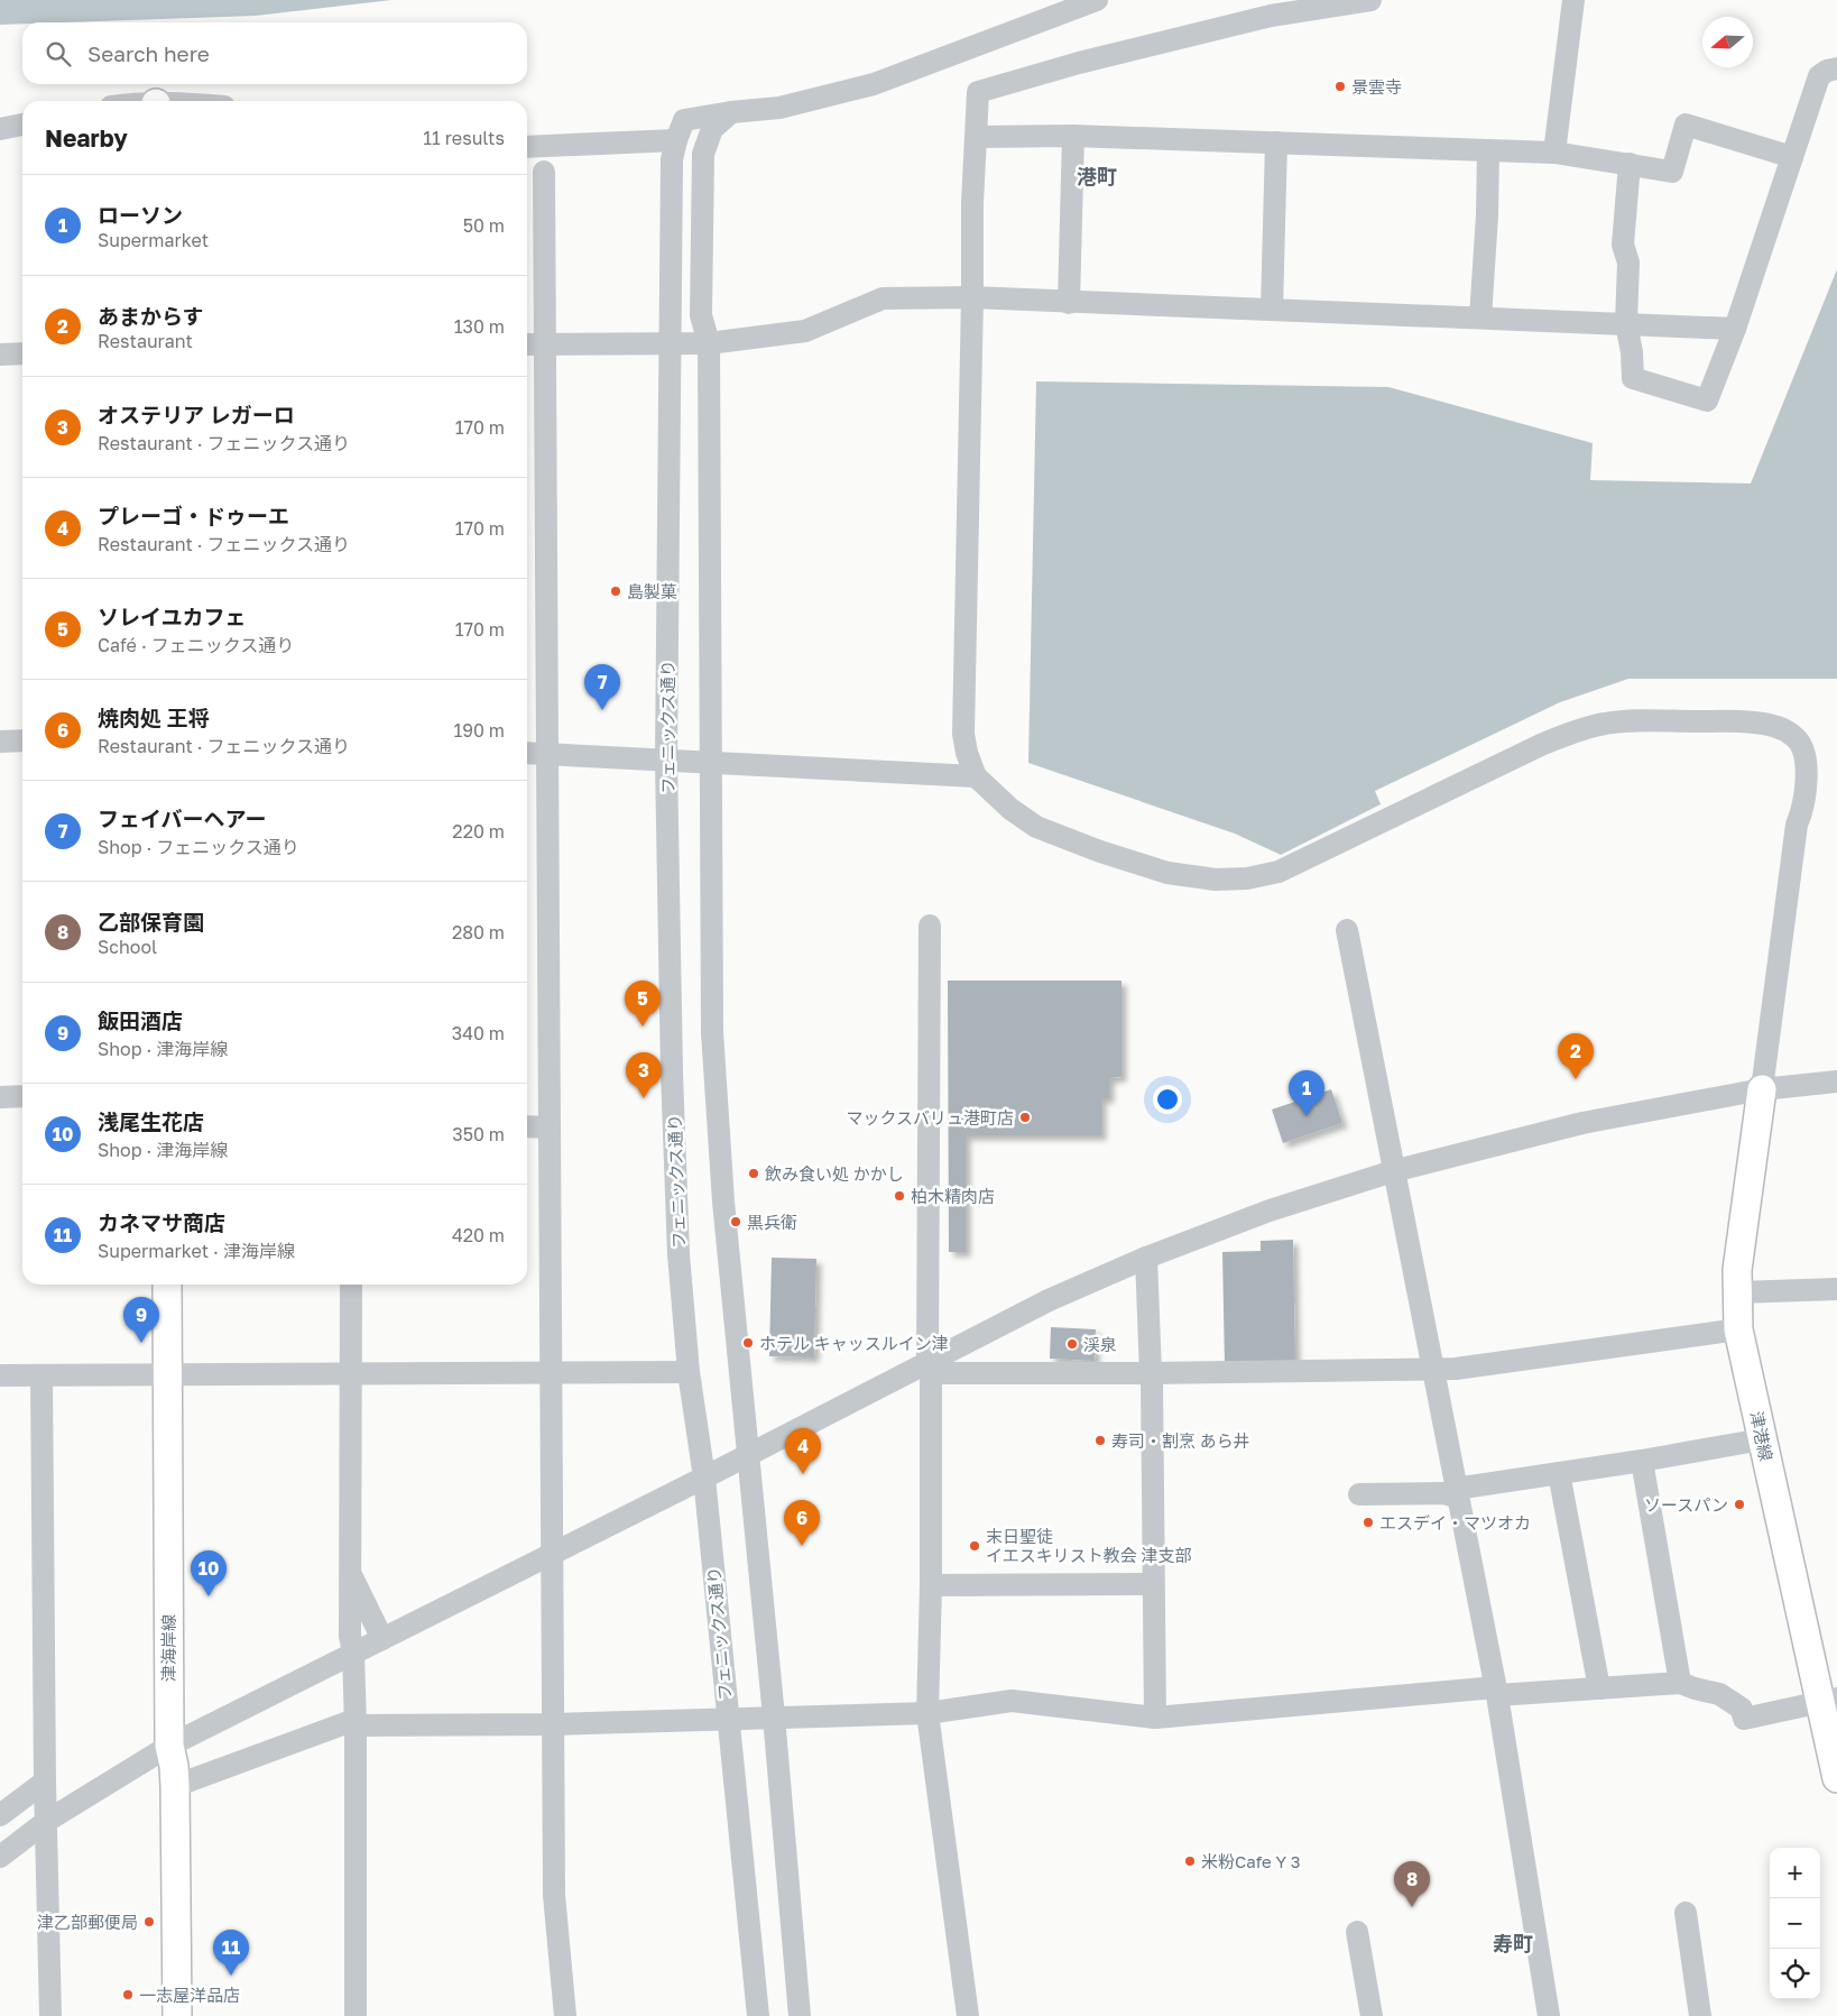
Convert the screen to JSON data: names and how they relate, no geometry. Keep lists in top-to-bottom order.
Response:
{
  "streets": {
    "main road": ["津港線", "津海岸線"],
    "street": ["フェニックス通り"]
  },
  "districts": ["港町", "寿町"],
  "places": [
    "景雲寺",
    "島製菓",
    "マックスバリュ港町店",
    "飲み食い処 かかし",
    "柏木精肉店",
    "黒兵衛",
    "ホテル キャッスルイン津",
    "渓泉",
    "寿司・割烹 あら井",
    "ソースパン",
    "エスデイ・マツオカ",
    "末日聖徒 イエスキリスト教会 津支部",
    "米粉Cafe Y 3",
    "津乙部郵便局",
    "一志屋洋品店"
  ],
  "north": "left",
  "page": {
    "search": "Search here",
    "heading": ["Nearby", "11 results"],
    "list": [
      {
        "mark": "1",
        "name": "ローソン",
        "note": "Supermarket",
        "value": "50 m"
      },
      {
        "mark": "2",
        "name": "あまからす",
        "note": "Restaurant",
        "value": "130 m"
      },
      {
        "mark": "3",
        "name": "オステリア レガーロ",
        "note": "Restaurant · フェニックス通り",
        "value": "170 m"
      },
      {
        "mark": "4",
        "name": "プレーゴ・ドゥーエ",
        "note": "Restaurant · フェニックス通り",
        "value": "170 m"
      },
      {
        "mark": "5",
        "name": "ソレイユカフェ",
        "note": "Café · フェニックス通り",
        "value": "170 m"
      },
      {
        "mark": "6",
        "name": "焼肉処 王将",
        "note": "Restaurant · フェニックス通り",
        "value": "190 m"
      },
      {
        "mark": "7",
        "name": "フェイバーヘアー",
        "note": "Shop · フェニックス通り",
        "value": "220 m"
      },
      {
        "mark": "8",
        "name": "乙部保育園",
        "note": "School",
        "value": "280 m"
      },
      {
        "mark": "9",
        "name": "飯田酒店",
        "note": "Shop · 津海岸線",
        "value": "340 m"
      },
      {
        "mark": "10",
        "name": "浅尾生花店",
        "note": "Shop · 津海岸線",
        "value": "350 m"
      },
      {
        "mark": "11",
        "name": "カネマサ商店",
        "note": "Supermarket · 津海岸線",
        "value": "420 m"
      }
    ],
    "pins": [
      "7",
      "5",
      "2",
      "3",
      "1",
      "9",
      "4",
      "6",
      "10",
      "8",
      "11"
    ],
    "map_buttons": ["+", "−"]
  }
}
